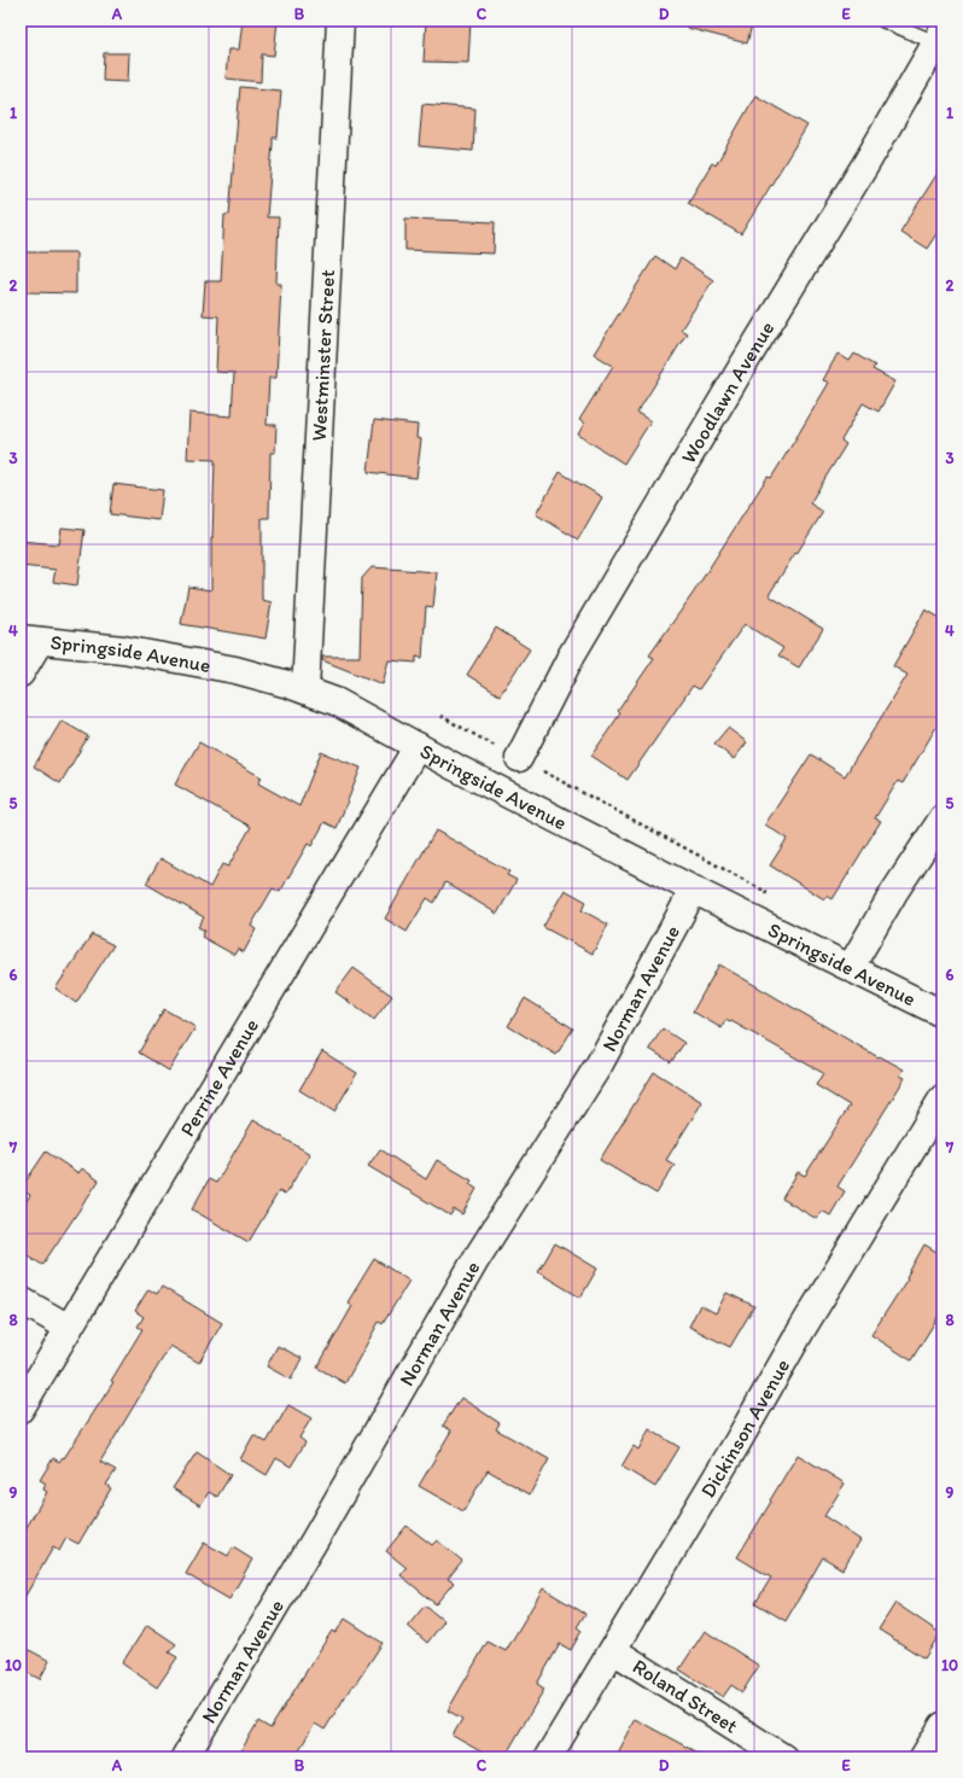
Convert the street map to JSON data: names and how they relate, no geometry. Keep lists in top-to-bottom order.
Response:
{
  "streets": {
    "street": [
      "Westminster Street",
      "Woodlawn Avenue",
      "Springside Avenue",
      "Norman Avenue",
      "Perrine Avenue",
      "Dickinson Avenue",
      "Roland Street"
    ]
  },
  "crossings": [
    ["Westminster Street", "Springside Avenue"],
    ["Springside Avenue", "Norman Avenue"],
    ["Springside Avenue", "Perrine Avenue"],
    ["Dickinson Avenue", "Roland Street"]
  ],
  "grid": {
    "columns": [
      "A",
      "B",
      "C",
      "D",
      "E"
    ],
    "rows": [
      "1",
      "2",
      "3",
      "4",
      "5",
      "6",
      "7",
      "8",
      "9",
      "10"
    ]
  }
}
